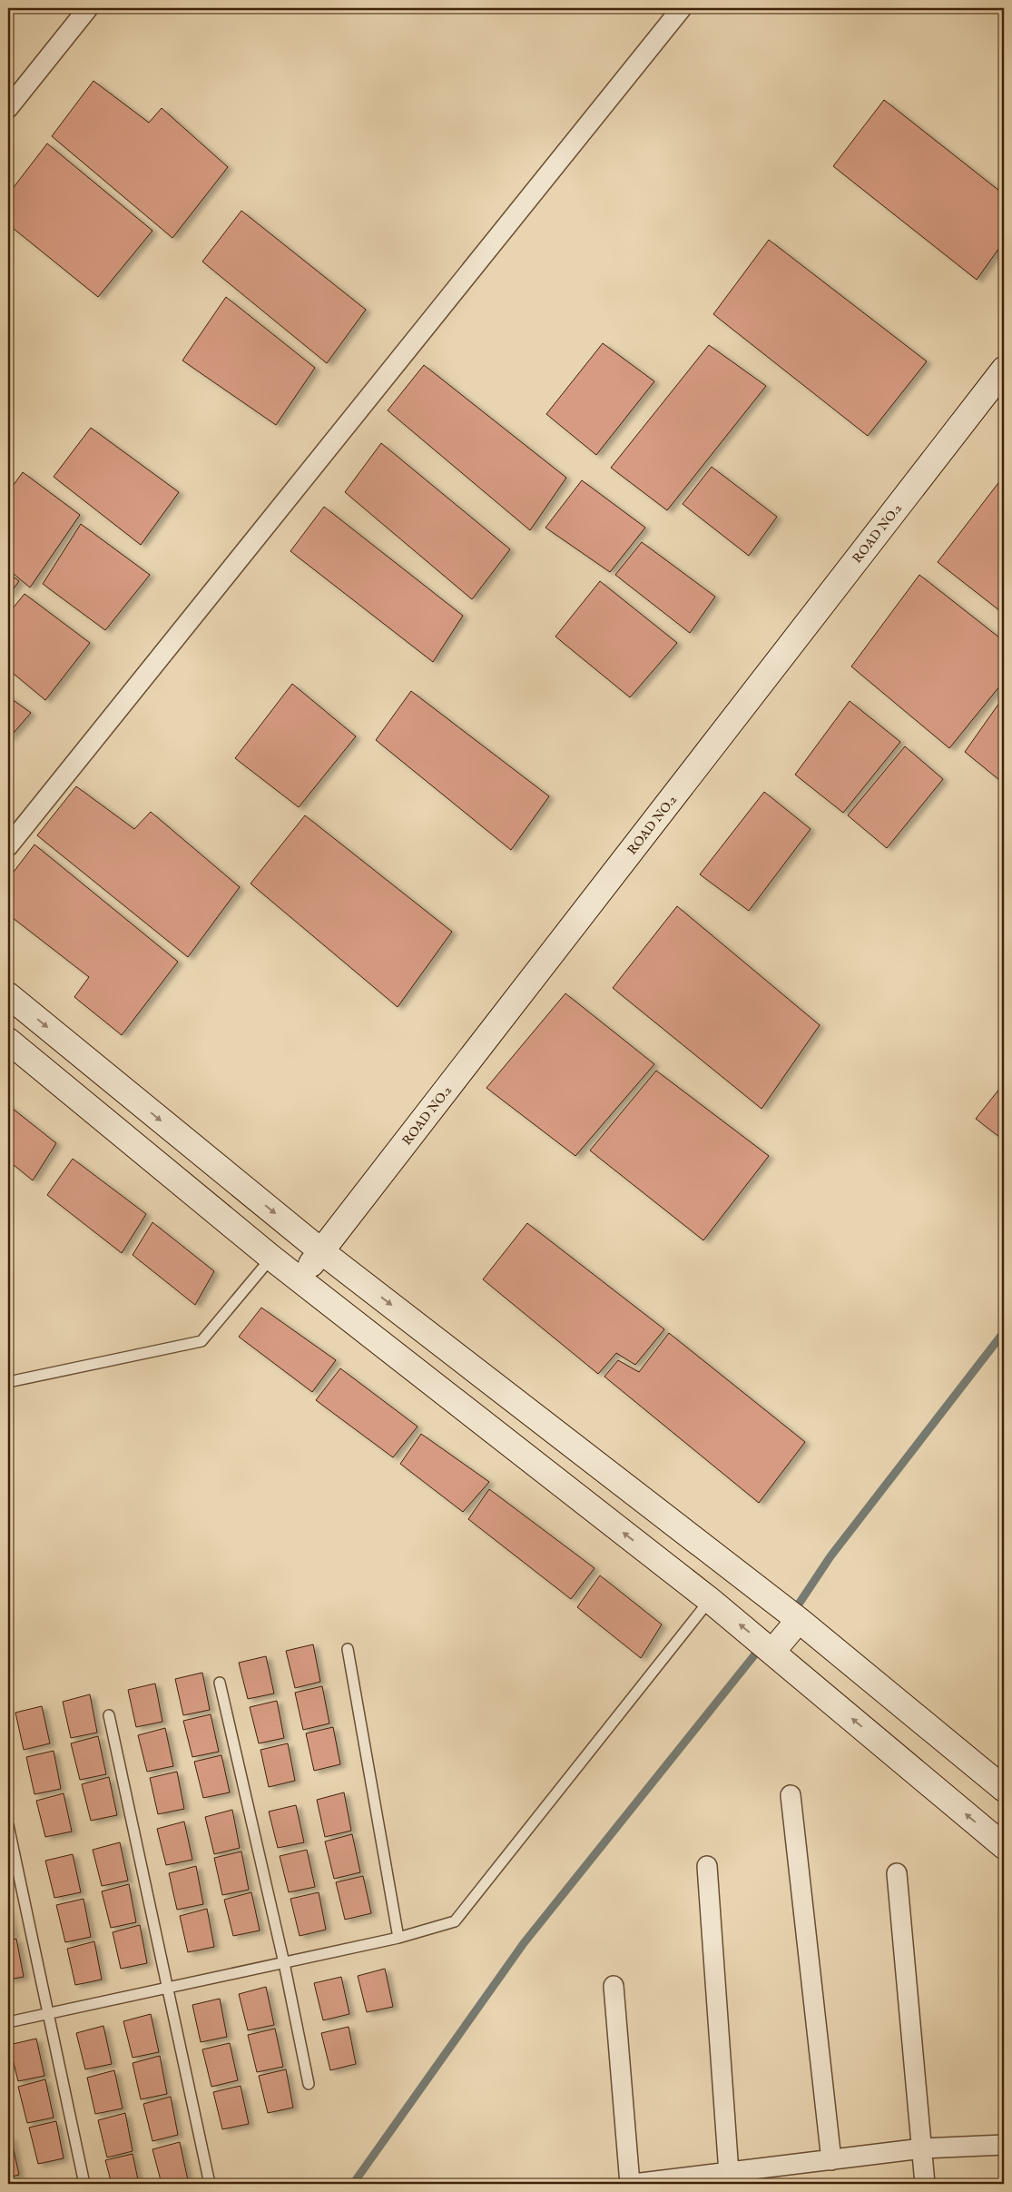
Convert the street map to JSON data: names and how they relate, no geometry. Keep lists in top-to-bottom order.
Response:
{
  "streets": {
    "main road": ["ROAD NO.2"]
  }
}
